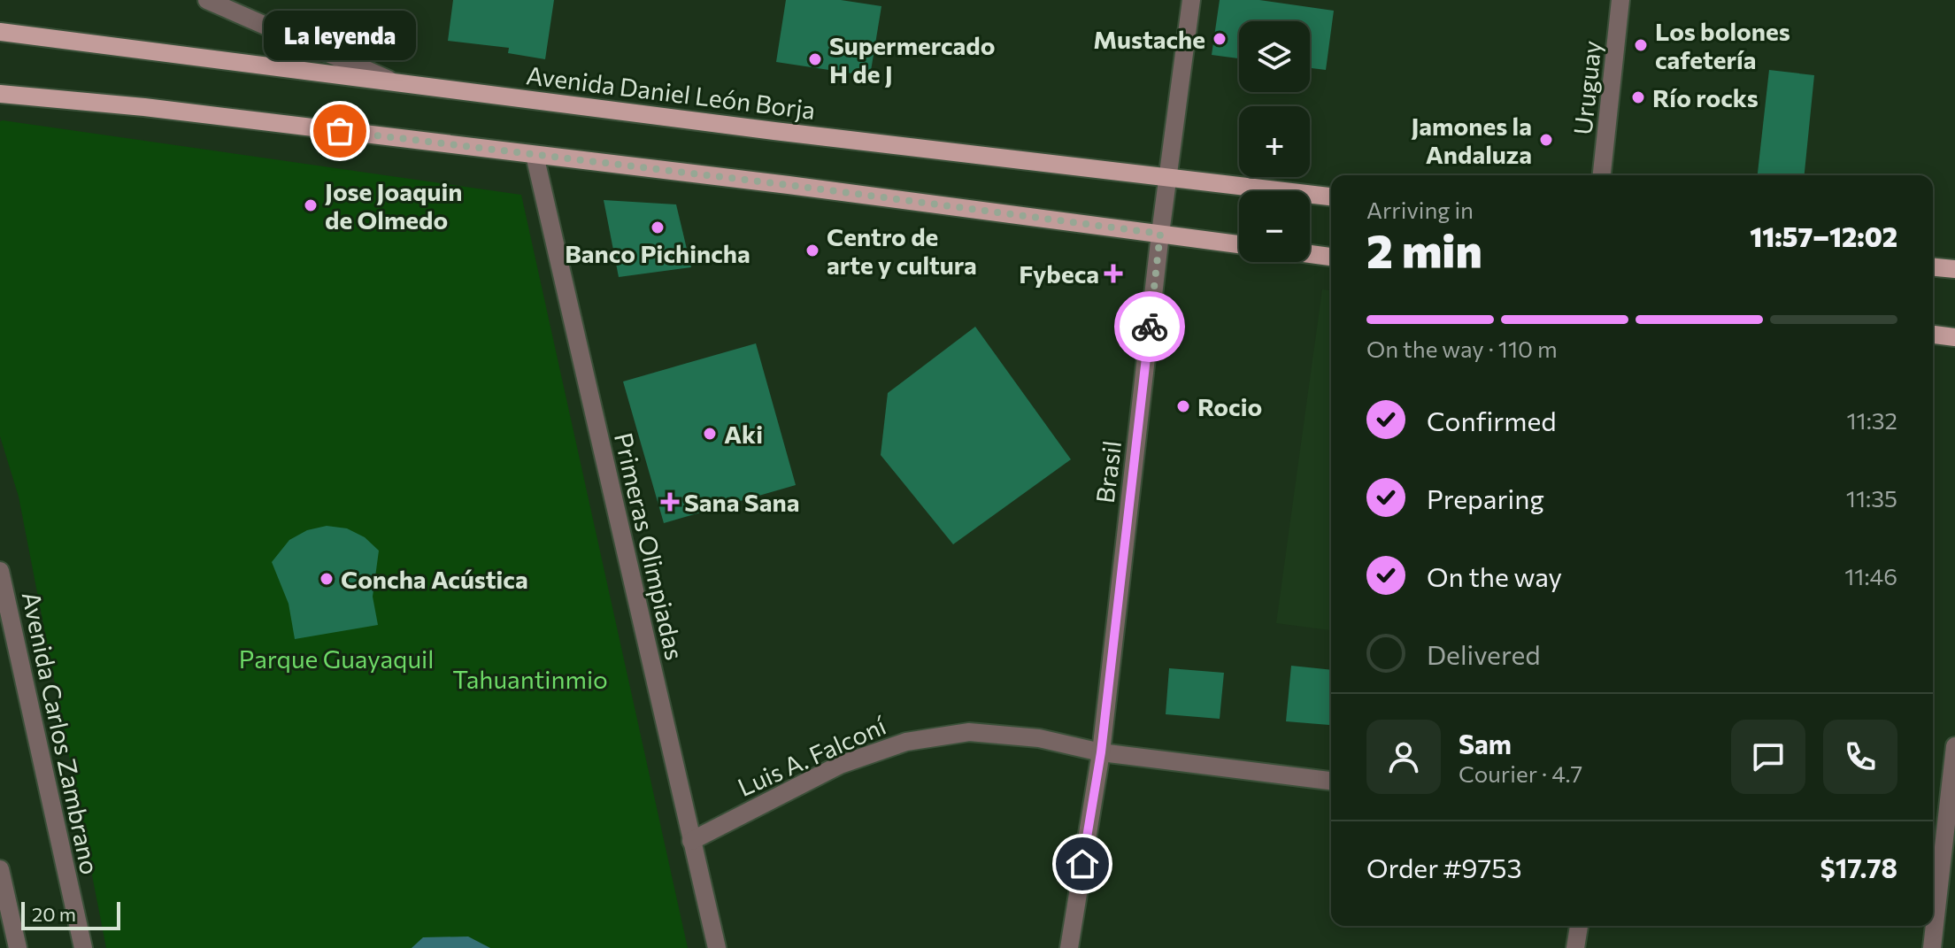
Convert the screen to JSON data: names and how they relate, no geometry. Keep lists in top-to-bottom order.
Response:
{
  "streets": {
    "main road": ["Avenida Daniel León Borja"],
    "street": [
      "Uruguay",
      "Brasil",
      "Primeras Olimpiadas",
      "Avenida Carlos Zambrano",
      "Luis A. Falconí"
    ]
  },
  "crossings": [
    ["Avenida Daniel León Borja", "Brasil"],
    ["Brasil", "Luis A. Falconí"],
    ["Primeras Olimpiadas", "Luis A. Falconí"]
  ],
  "parks": ["Parque Guayaquil", "Tahuantinmio"],
  "places": {
    "other": [
      "Mustache",
      "Los bolones cafetería",
      "Supermercado H de J",
      "Río rocks",
      "La leyenda",
      "Jamones la Andaluza",
      "Jose Joaquin de Olmedo",
      "Banco Pichincha",
      "Centro de arte y cultura",
      "Rocio",
      "Aki",
      "Concha Acústica"
    ],
    "health": ["Fybeca", "Sana Sana"]
  },
  "scale_bar": "20 m",
  "page": {
    "bubble": "La leyenda",
    "map_buttons": ["+", "−"],
    "heading": ["2 min", "Arriving in", "11:57–12:02"],
    "panel": [
      "Sam",
      "Courier · 4.7",
      "Order #9753",
      "$17.78"
    ],
    "bar": "On the way · 110 m",
    "list": [
      ["Confirmed", "11:32"],
      ["Preparing", "11:35"],
      ["On the way", "11:46"],
      "Delivered"
    ],
    "scale": "20 m"
  }
}
